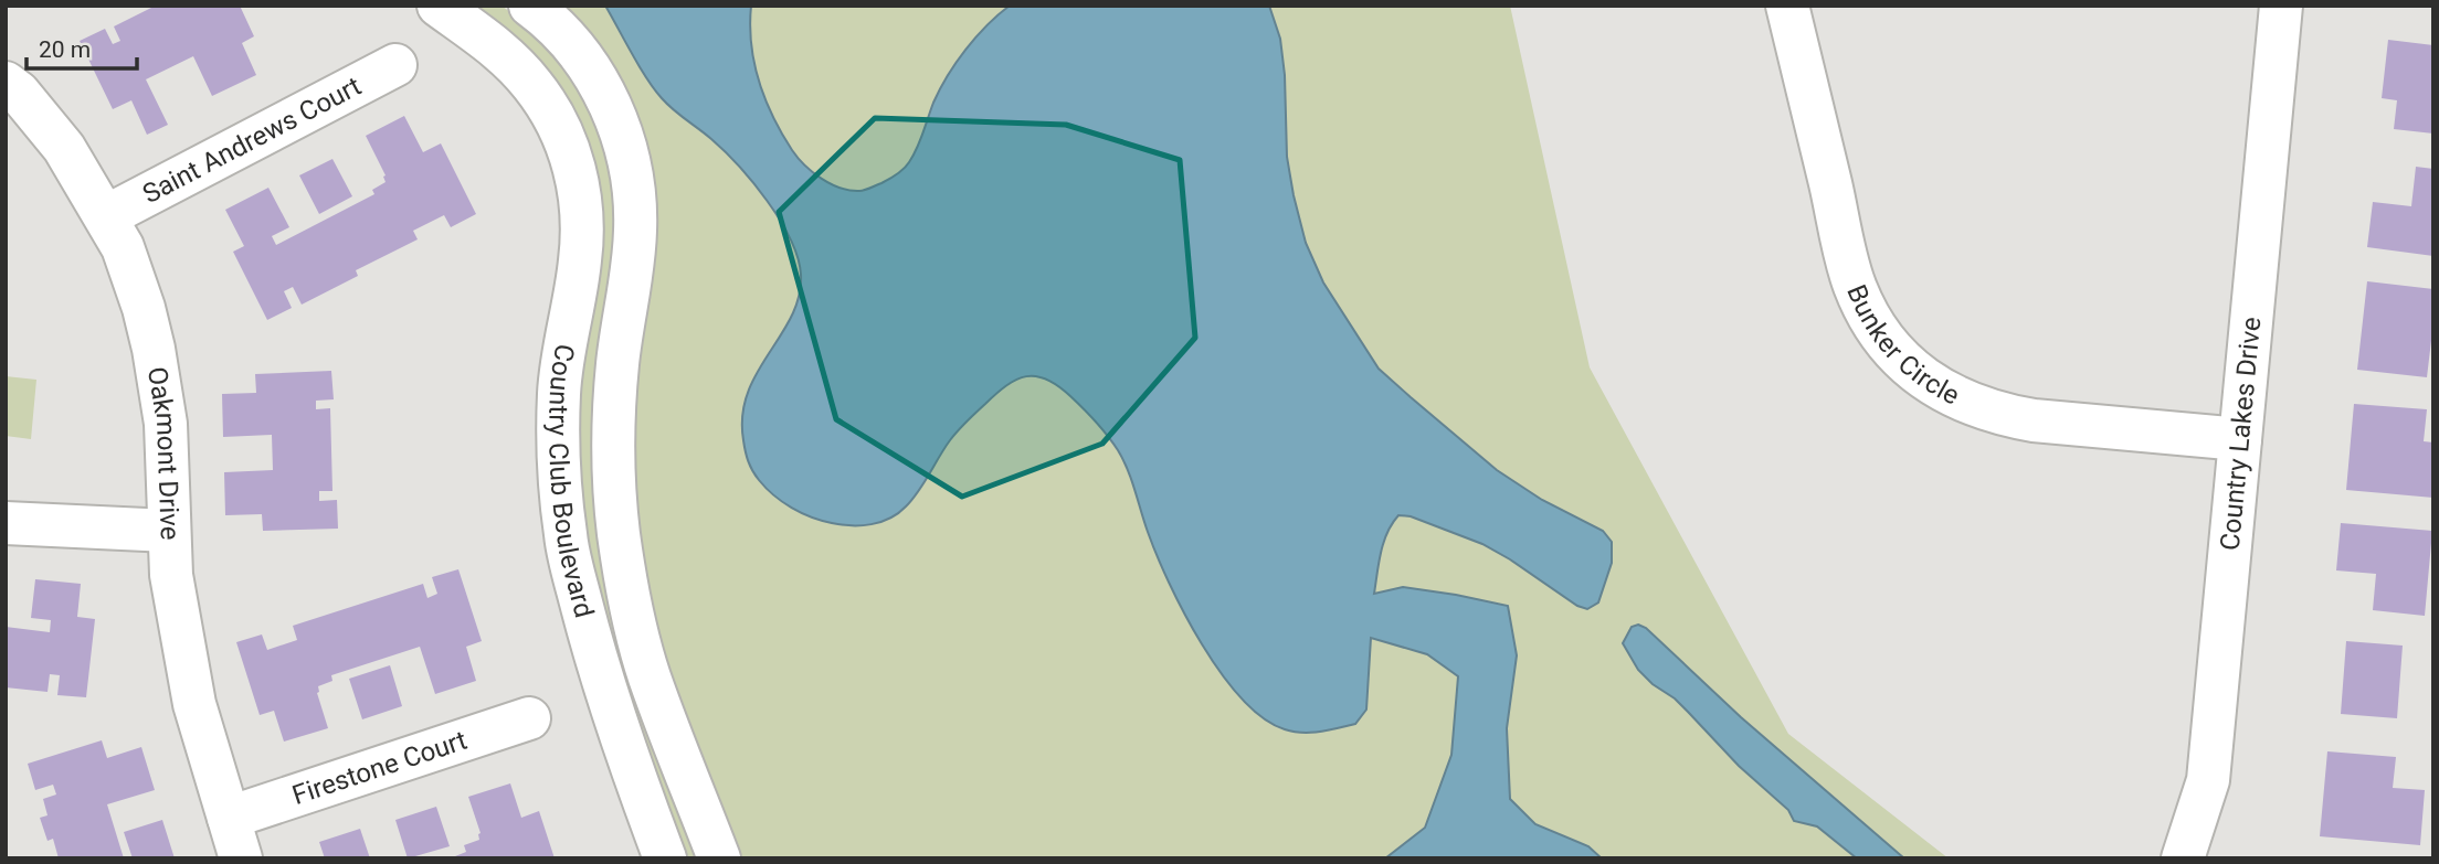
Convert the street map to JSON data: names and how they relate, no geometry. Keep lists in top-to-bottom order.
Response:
{
  "streets": {
    "street": [
      "Saint Andrews Court",
      "Bunker Circle",
      "Country Lakes Drive",
      "Oakmont Drive",
      "Country Club Boulevard",
      "Firestone Court"
    ]
  },
  "crossings": [
    ["Saint Andrews Court", "Oakmont Drive"],
    ["Bunker Circle", "Country Lakes Drive"],
    ["Oakmont Drive", "Firestone Court"]
  ],
  "scale_bar": "20 m"
}
